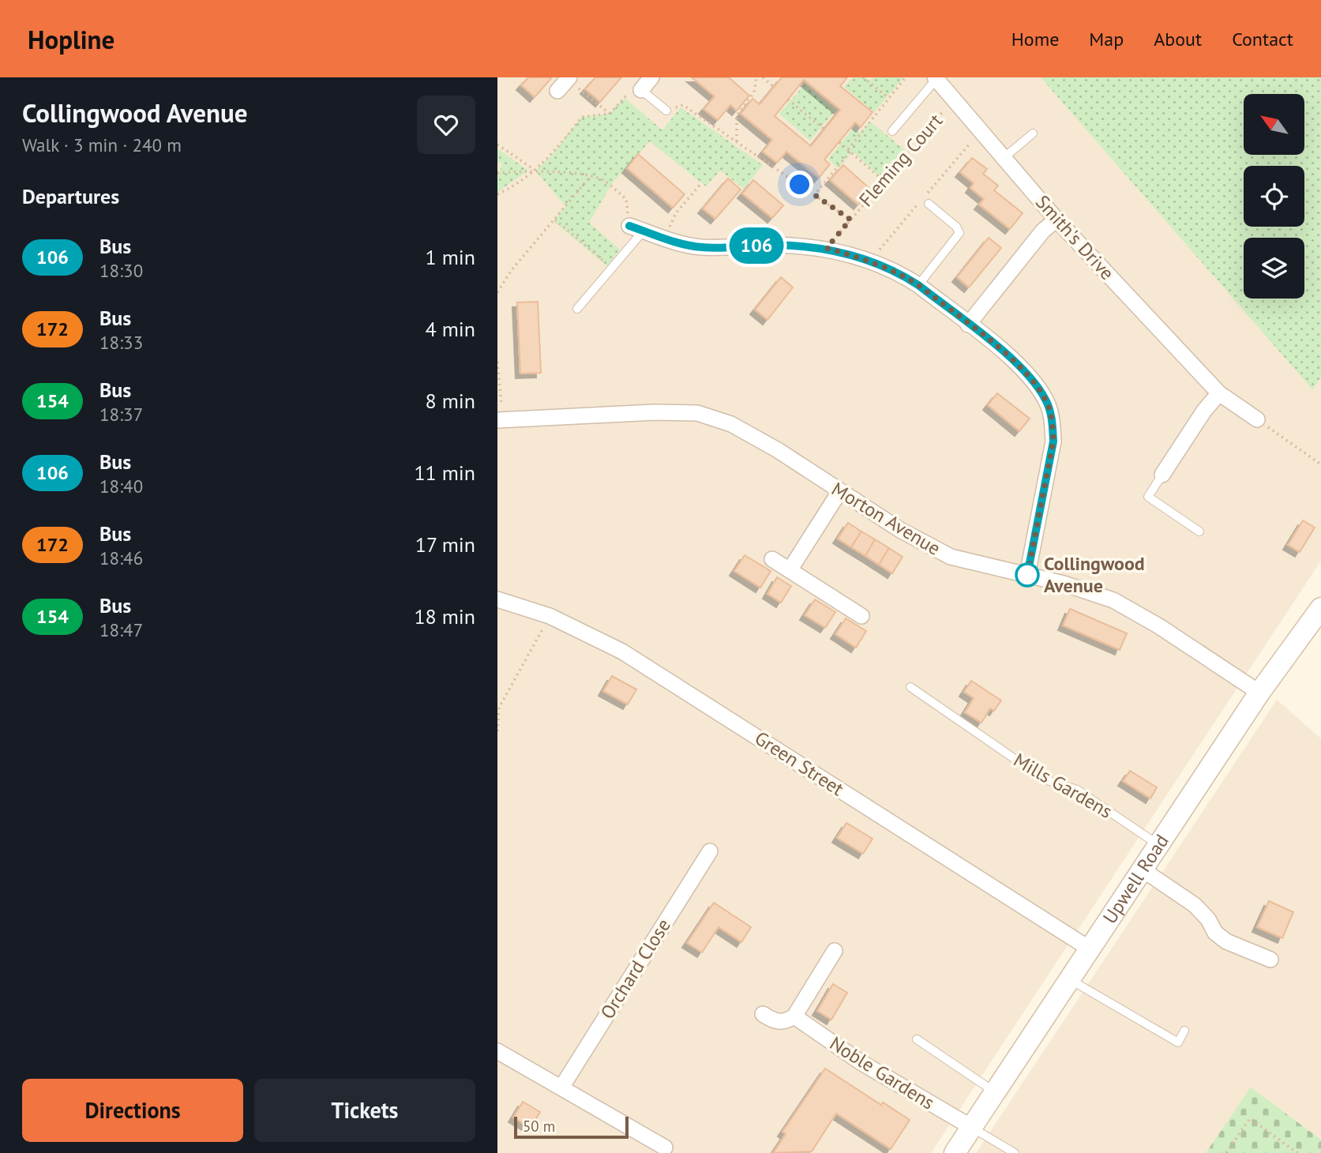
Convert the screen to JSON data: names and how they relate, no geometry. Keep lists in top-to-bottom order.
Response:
{
  "streets": {
    "main road": ["Upwell Road"],
    "street": [
      "Smith's Drive",
      "Morton Avenue",
      "Green Street",
      "Orchard Close",
      "Noble Gardens"
    ],
    "lane": ["Mills Gardens"],
    "path": ["Fleming Court"]
  },
  "crossings": [
    ["Fleming Court", "Smith's Drive"],
    ["Morton Avenue", "Upwell Road"],
    ["Green Street", "Upwell Road"],
    ["Mills Gardens", "Upwell Road"],
    ["Upwell Road", "Noble Gardens"]
  ],
  "places": ["Collingwood Avenue"],
  "lines": ["bus line 106"],
  "scale_bar": "50 m",
  "north": "top left",
  "page": {
    "header": "Hopline",
    "nav": [
      "Home",
      "Map",
      "About",
      "Contact"
    ],
    "heading": [
      ["Collingwood Avenue", "Walk · 3 min · 240 m"],
      "Departures"
    ],
    "on_map": "106",
    "list": [
      {
        "mark": "106",
        "name": "Bus",
        "note": "18:30",
        "value": "1 min"
      },
      {
        "mark": "172",
        "name": "Bus",
        "note": "18:33",
        "value": "4 min"
      },
      {
        "mark": "154",
        "name": "Bus",
        "note": "18:37",
        "value": "8 min"
      },
      {
        "mark": "106",
        "name": "Bus",
        "note": "18:40",
        "value": "11 min"
      },
      {
        "mark": "172",
        "name": "Bus",
        "note": "18:46",
        "value": "17 min"
      },
      {
        "mark": "154",
        "name": "Bus",
        "note": "18:47",
        "value": "18 min"
      }
    ],
    "buttons": ["Directions", "Tickets"],
    "scale": "50 m"
  }
}
